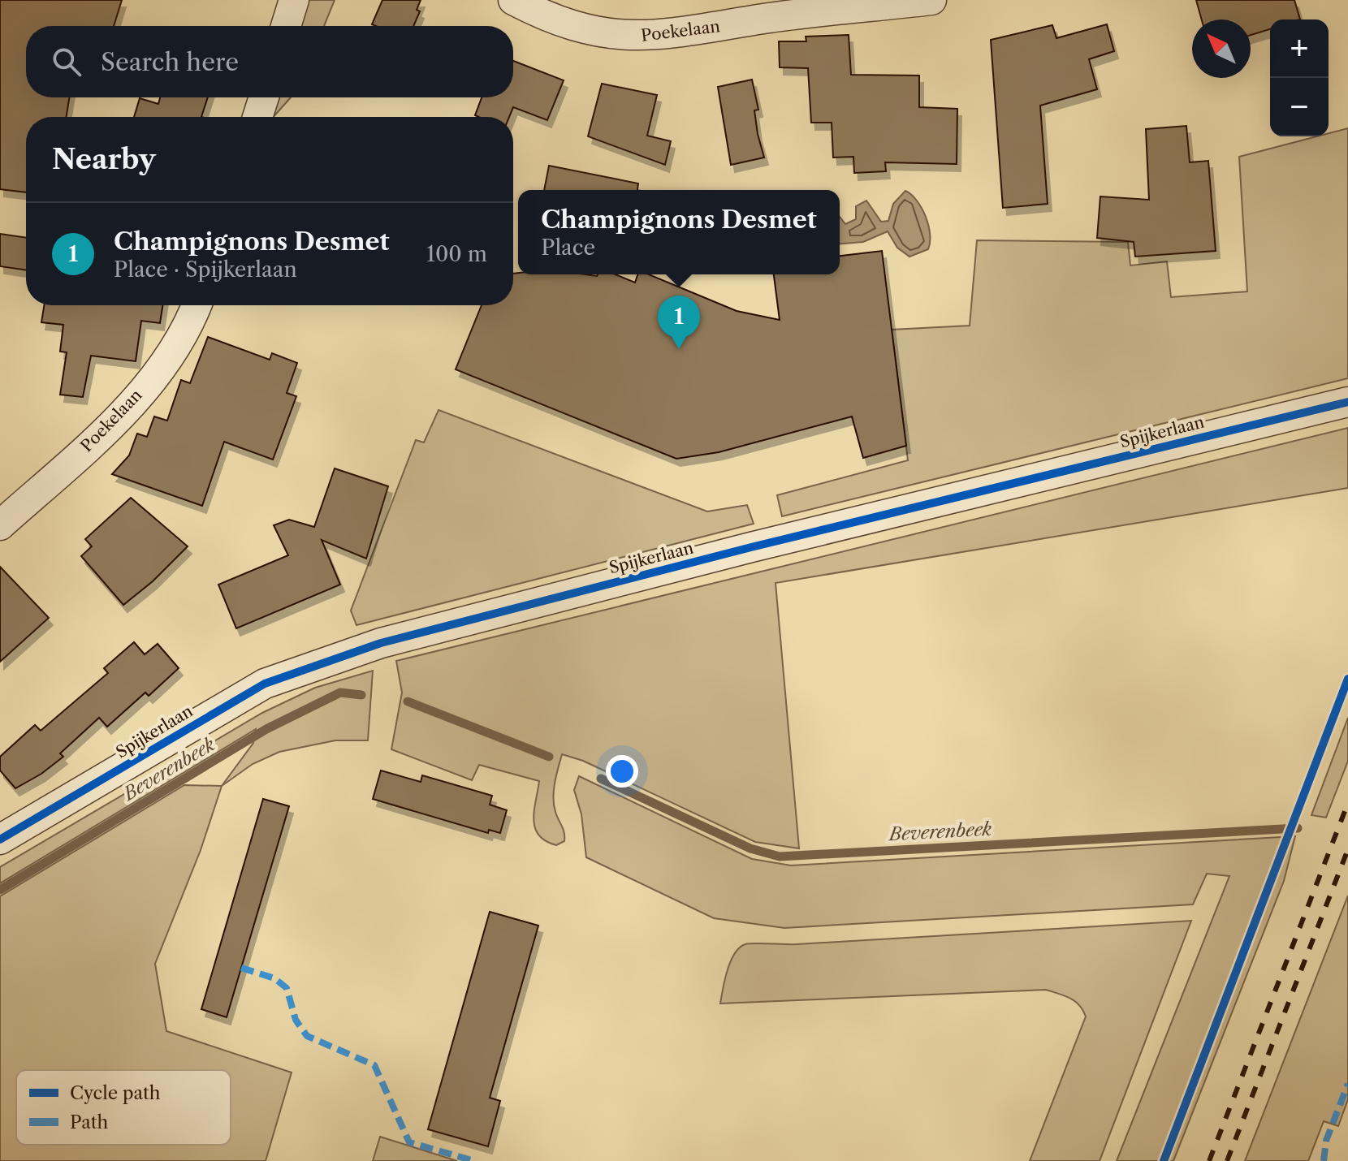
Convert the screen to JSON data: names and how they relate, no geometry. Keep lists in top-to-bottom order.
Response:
{
  "streets": {
    "street": ["Poekelaan", "Spijkerlaan"]
  },
  "water": ["Beverenbeek"],
  "legend": ["Cycle path", "Path"],
  "north": "top left",
  "page": {
    "map_buttons": ["+", "−"],
    "search": "Search here",
    "heading": "Nearby",
    "popup": ["Champignons Desmet", "Place"],
    "list": [
      {
        "mark": "1",
        "name": "Champignons Desmet",
        "note": "Place · Spijkerlaan",
        "value": "100 m"
      }
    ],
    "pins": "1"
  }
}
